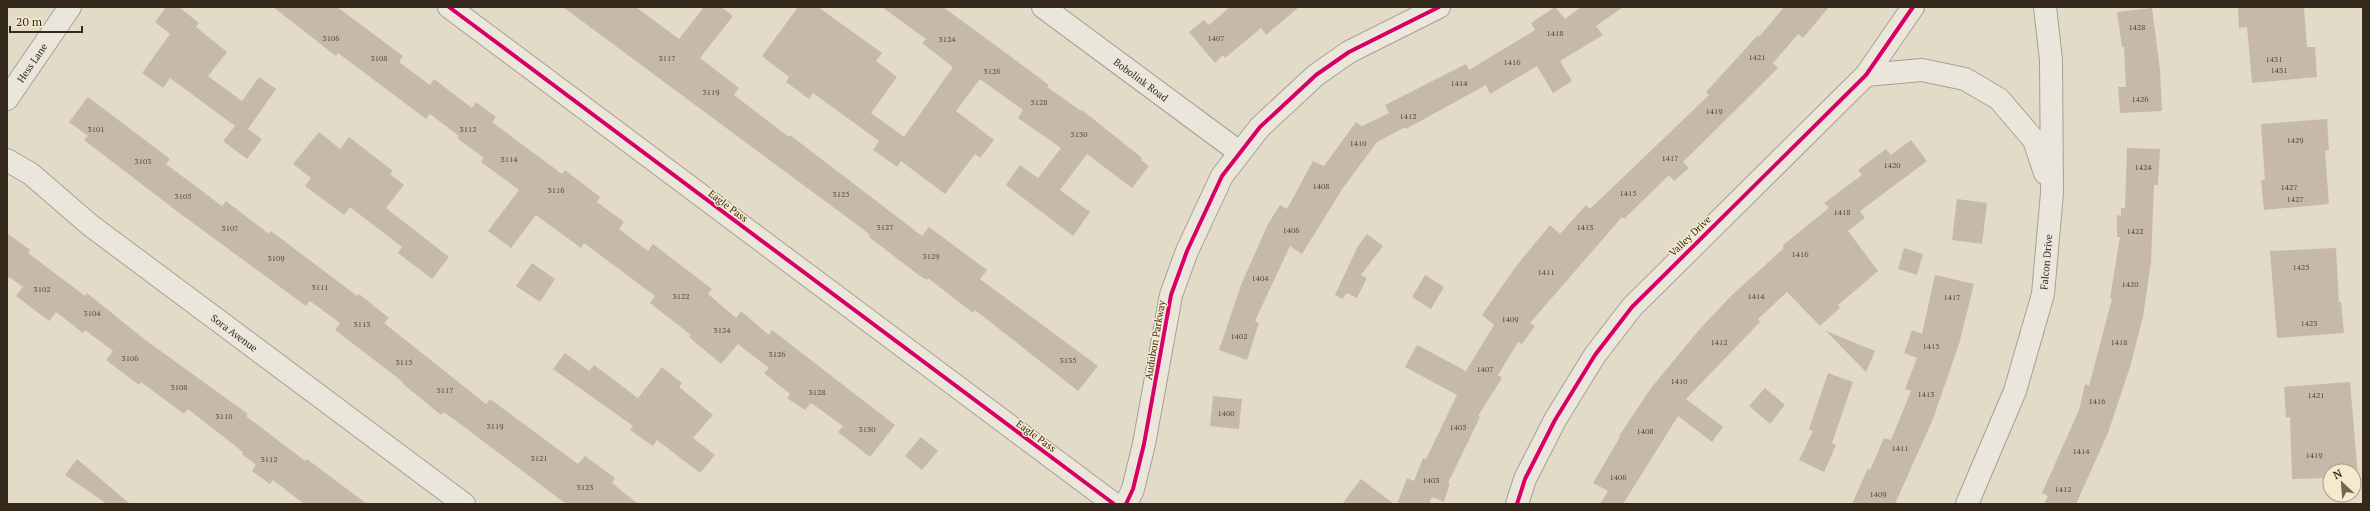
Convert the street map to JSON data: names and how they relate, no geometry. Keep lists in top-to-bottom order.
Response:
{
  "streets": {
    "street": [
      "Hess Lane",
      "Bobolink Road",
      "Eagle Pass",
      "Valley Drive",
      "Falcon Drive",
      "Sora Avenue",
      "Audubon Parkway"
    ]
  },
  "crossings": [
    ["Bobolink Road", "Audubon Parkway"]
  ],
  "house_numbers": [
    "1428",
    "1418",
    "3106",
    "1407",
    "3124",
    "1421",
    "3108",
    "3117",
    "1431",
    "1416",
    "1431",
    "3126",
    "1414",
    "3119",
    "1426",
    "3128",
    "1419",
    "1412",
    "3101",
    "3112",
    "3130",
    "1429",
    "1410",
    "1417",
    "3114",
    "3103",
    "1420",
    "1424",
    "1408",
    "1427",
    "3116",
    "1415",
    "3125",
    "3105",
    "1427",
    "1418",
    "3127",
    "1413",
    "3107",
    "1406",
    "1422",
    "1416",
    "3129",
    "3109",
    "1425",
    "1411",
    "1404",
    "1420",
    "3111",
    "3102",
    "3122",
    "1414",
    "1417",
    "3104",
    "1409",
    "1423",
    "3113",
    "3124",
    "1402",
    "1412",
    "1418",
    "1415",
    "3126",
    "3106",
    "3135",
    "3115",
    "1407",
    "1410",
    "3108",
    "3117",
    "3128",
    "1413",
    "1421",
    "1416",
    "1400",
    "3110",
    "3119",
    "1405",
    "3130",
    "1408",
    "1411",
    "1414",
    "1419",
    "3121",
    "3112",
    "1406",
    "1403",
    "3123",
    "1412",
    "1409"
  ],
  "scale_bar": "20 m",
  "north": "top left"
}
